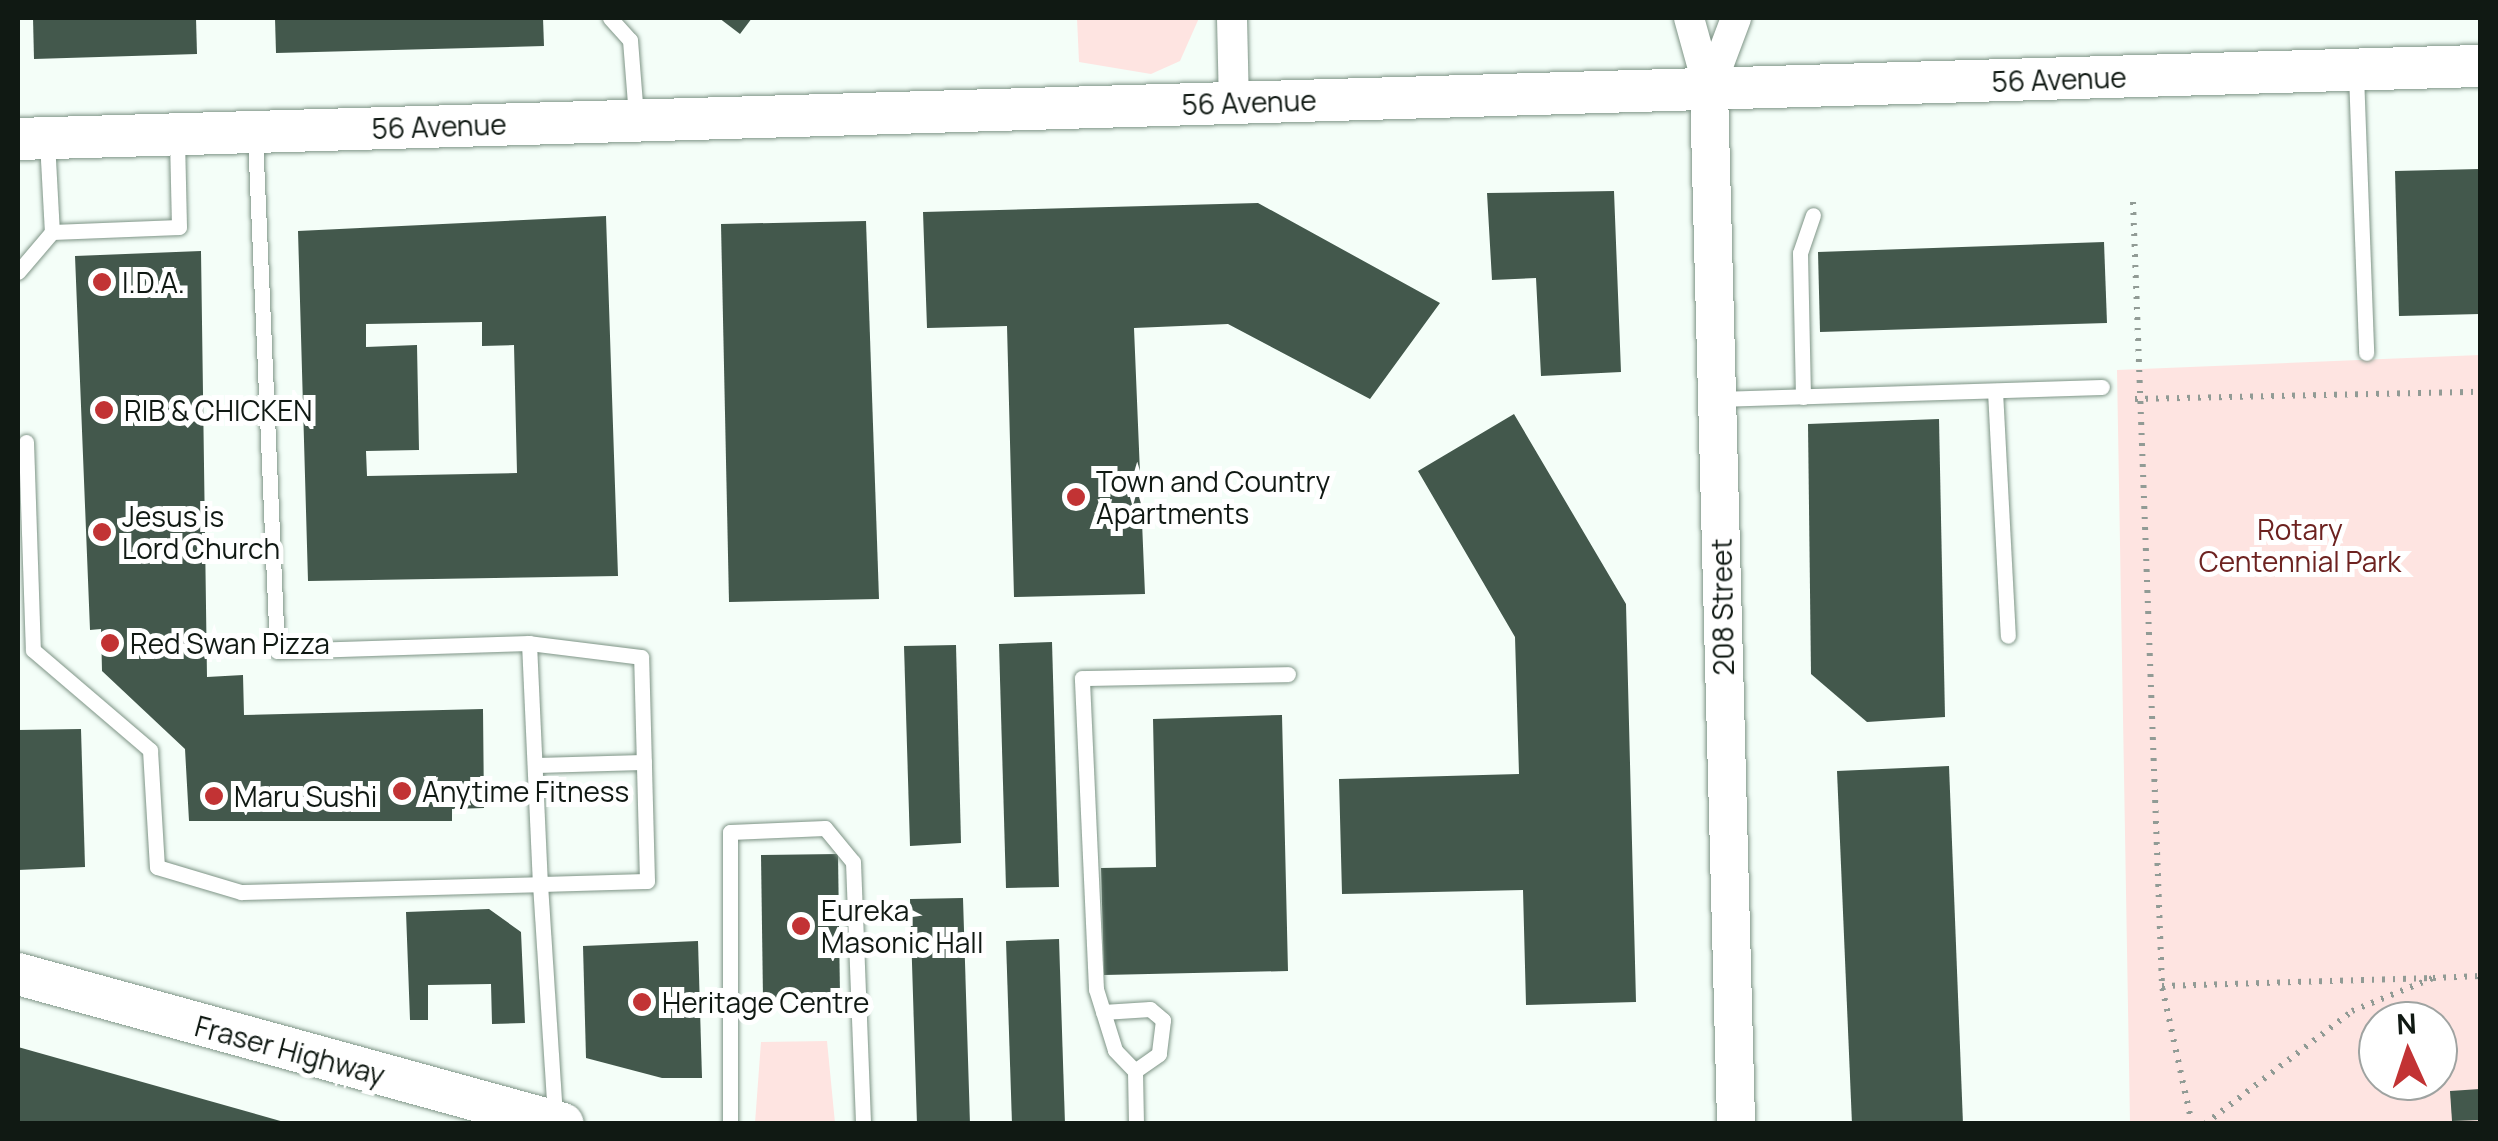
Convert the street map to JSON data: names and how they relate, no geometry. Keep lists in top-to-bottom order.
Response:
{
  "streets": {
    "main road": ["56 Avenue", "Fraser Highway"],
    "street": ["208 Street"]
  },
  "crossings": [
    ["56 Avenue", "208 Street"]
  ],
  "parks": ["Rotary Centennial Park"],
  "places": [
    "I.D.A.",
    "RIB & CHICKEN",
    "Town and Country Apartments",
    "Jesus is Lord Church",
    "Red Swan Pizza",
    "Anytime Fitness",
    "Maru Sushi",
    "Eureka Masonic Hall",
    "Heritage Centre"
  ],
  "north": "top"
}
